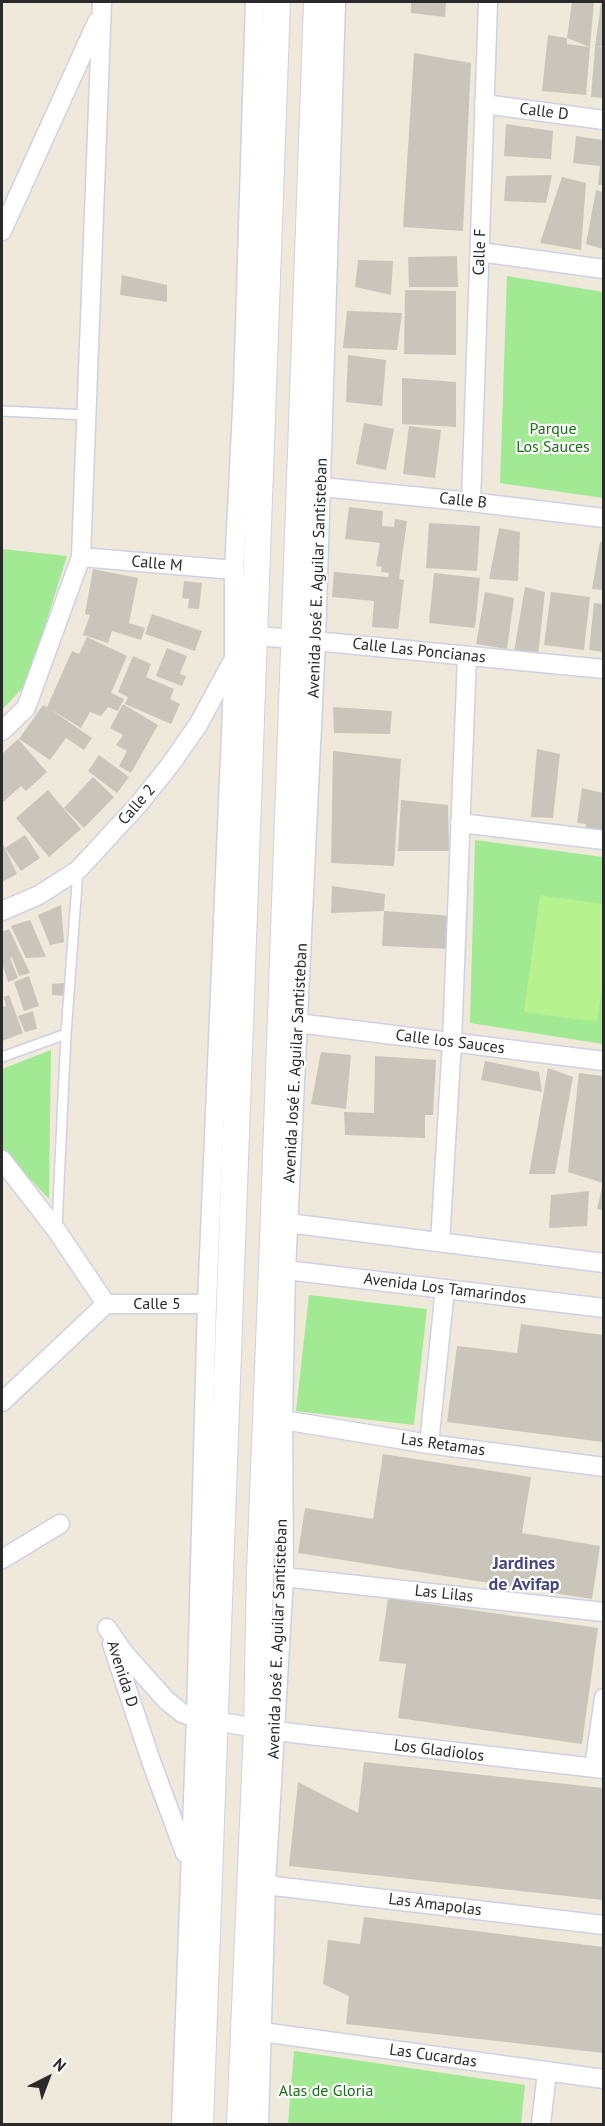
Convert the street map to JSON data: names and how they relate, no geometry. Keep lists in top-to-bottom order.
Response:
{
  "streets": {
    "main road": ["Avenida José E. Aguilar Santisteban"],
    "street": [
      "Calle D",
      "Calle F",
      "Calle B",
      "Calle M",
      "Calle Las Poncianas",
      "Calle 2",
      "Calle los Sauces",
      "Avenida Los Tamarindos",
      "Calle 5",
      "Las Retamas",
      "Las Lilas",
      "Avenida D",
      "Las Amapolas",
      "Las Cucardas"
    ]
  },
  "crossings": [
    ["Calle D", "Calle F"],
    ["Calle F", "Calle B"],
    ["Calle B", "Avenida José E. Aguilar Santisteban"],
    ["Avenida José E. Aguilar Santisteban", "Calle Las Poncianas"],
    ["Avenida José E. Aguilar Santisteban", "Calle los Sauces"],
    ["Avenida José E. Aguilar Santisteban", "Avenida Los Tamarindos"],
    ["Avenida José E. Aguilar Santisteban", "Las Retamas"],
    ["Avenida José E. Aguilar Santisteban", "Las Lilas"],
    ["Avenida José E. Aguilar Santisteban", "Avenida D"],
    ["Avenida José E. Aguilar Santisteban", "Las Amapolas"],
    ["Avenida José E. Aguilar Santisteban", "Las Cucardas"]
  ],
  "districts": ["Jardines de Avifap"],
  "parks": ["Parque Los Sauces", "Alas de Gloria"],
  "north": "top right"
}
